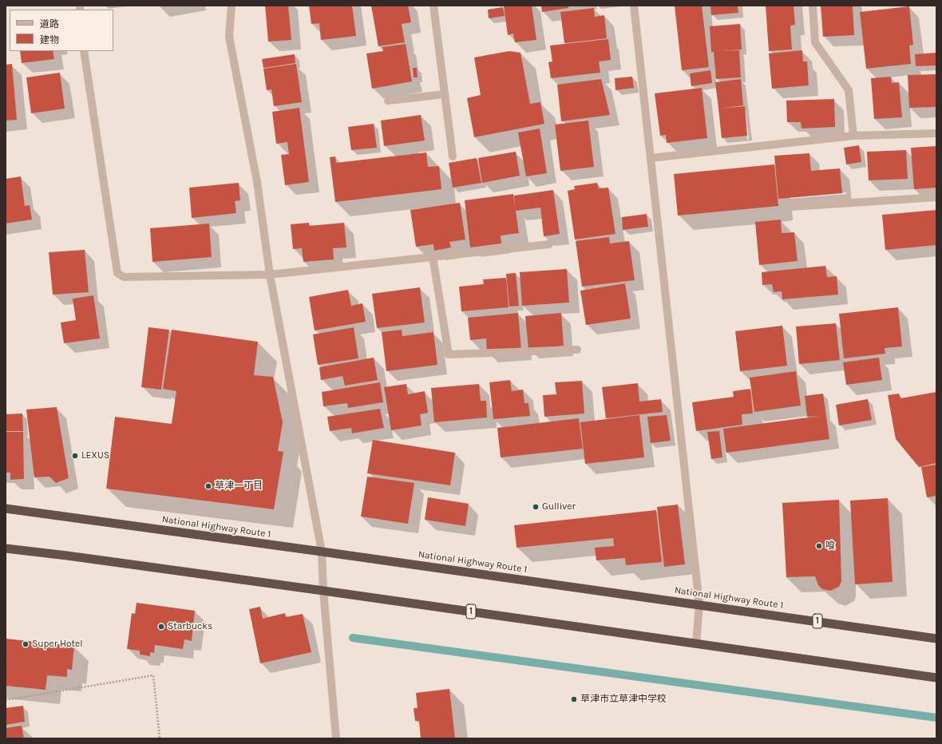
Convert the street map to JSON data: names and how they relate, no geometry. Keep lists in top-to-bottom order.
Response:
{
  "streets": {
    "highway": ["National Highway Route 1", "1"]
  },
  "places": [
    "LEXUS",
    "草津一丁目",
    "Gulliver",
    "喰",
    "Starbucks",
    "Super Hotel",
    "草津市立草津中学校"
  ],
  "legend": ["道路", "建物"]
}
